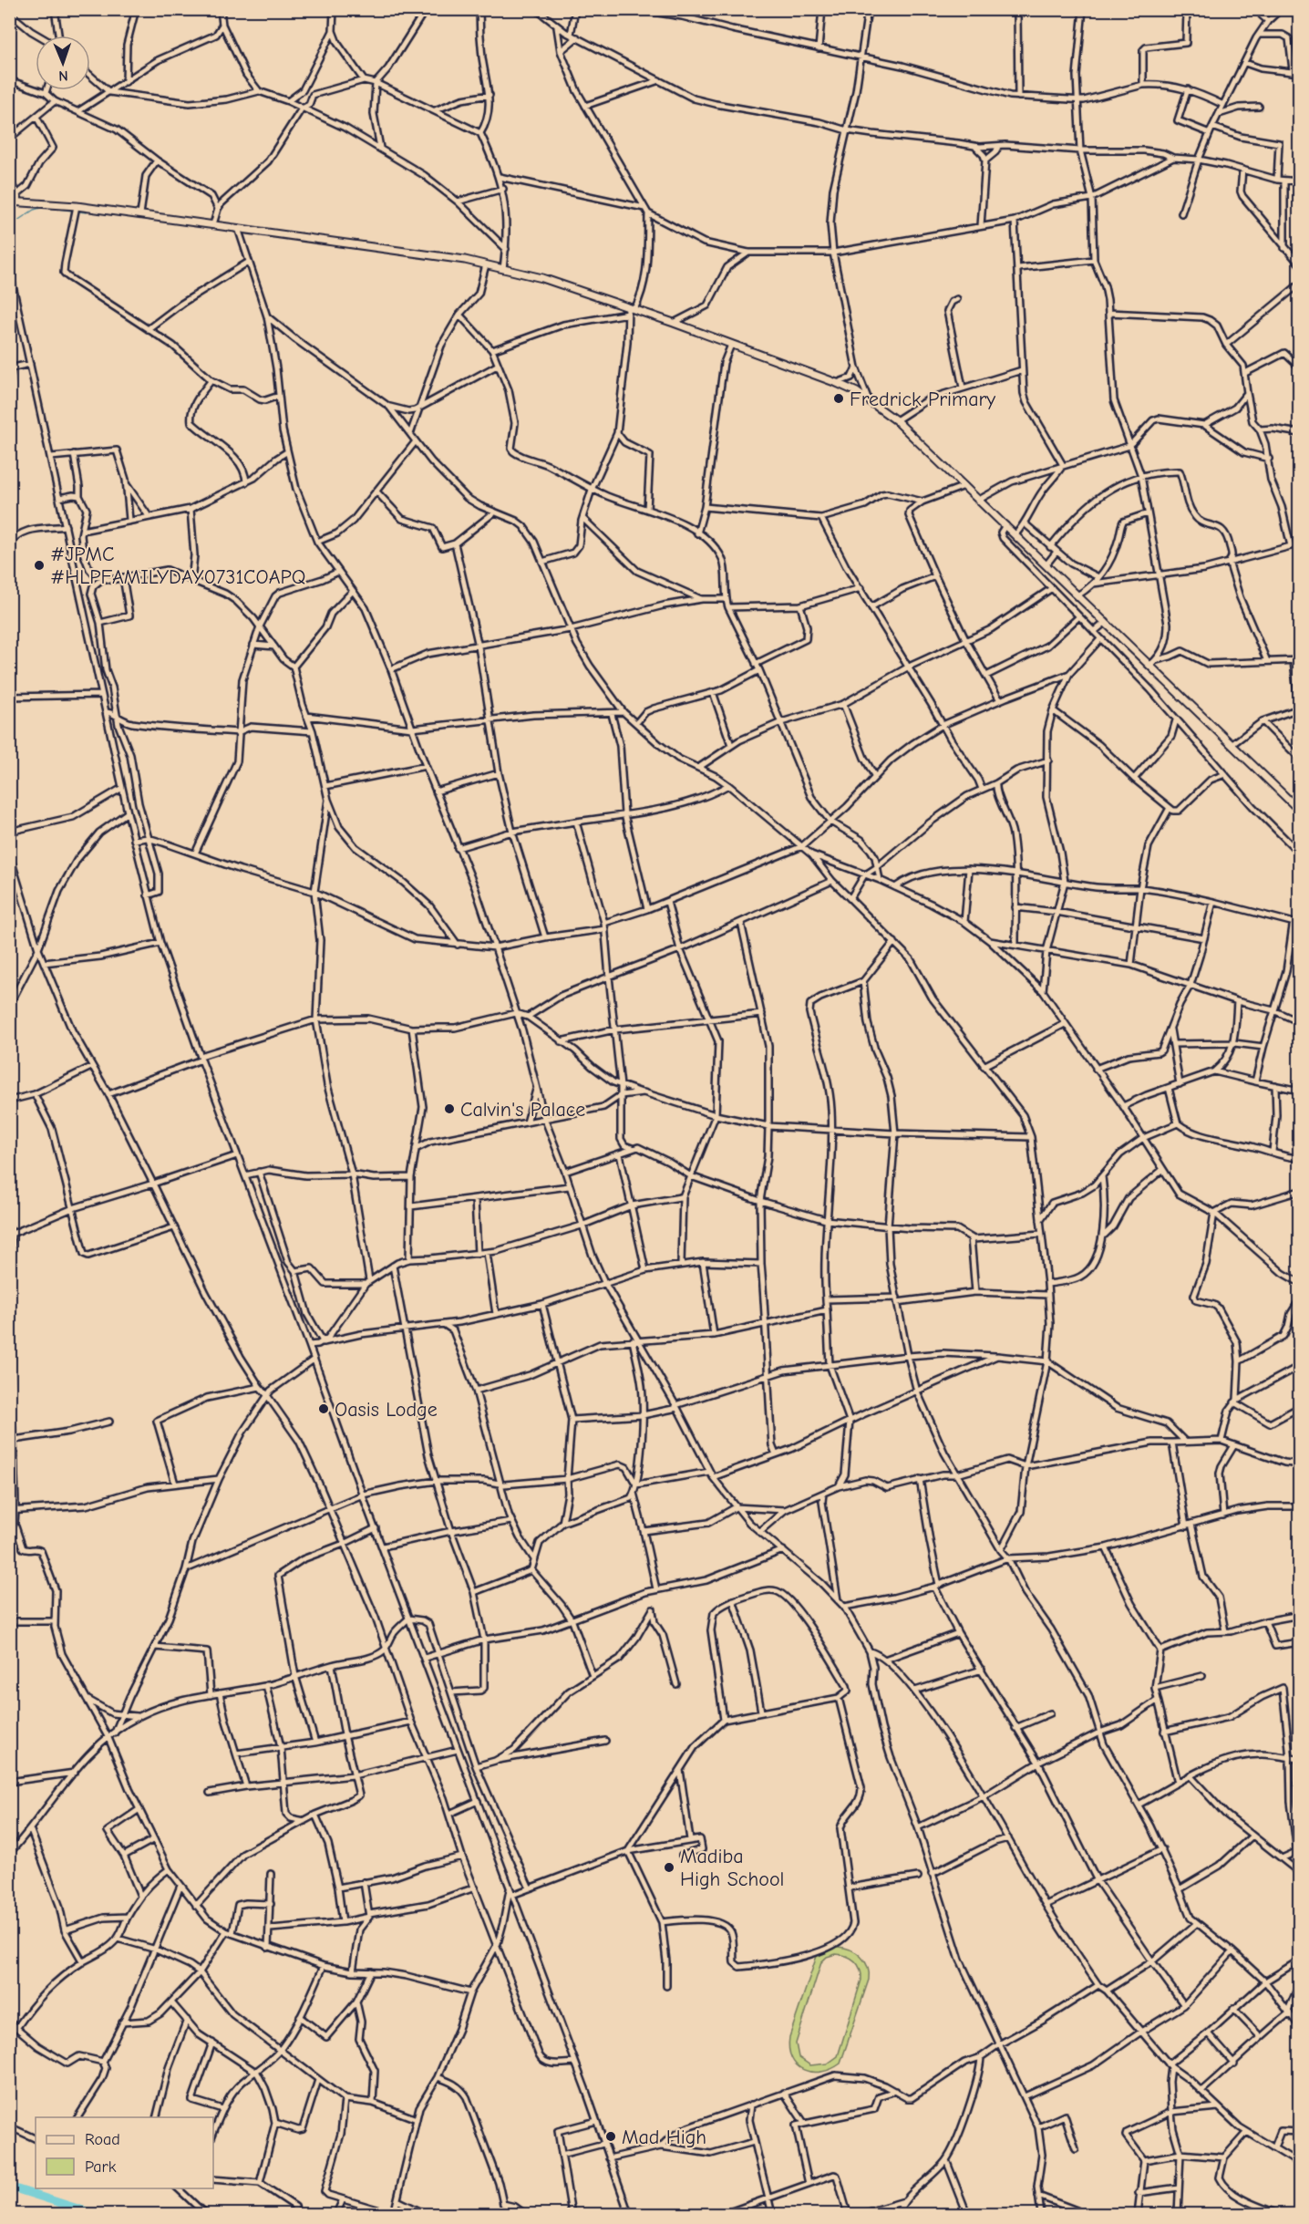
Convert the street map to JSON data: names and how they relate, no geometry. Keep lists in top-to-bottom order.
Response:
{
  "places": [
    "Fredrick Primary",
    "#JPMC #HLPFAMILYDAY0731COAPQ",
    "Calvin's Palace",
    "Oasis Lodge",
    "Madiba High School",
    "Mad High"
  ],
  "legend": ["Road", "Park"],
  "north": "bottom"
}
